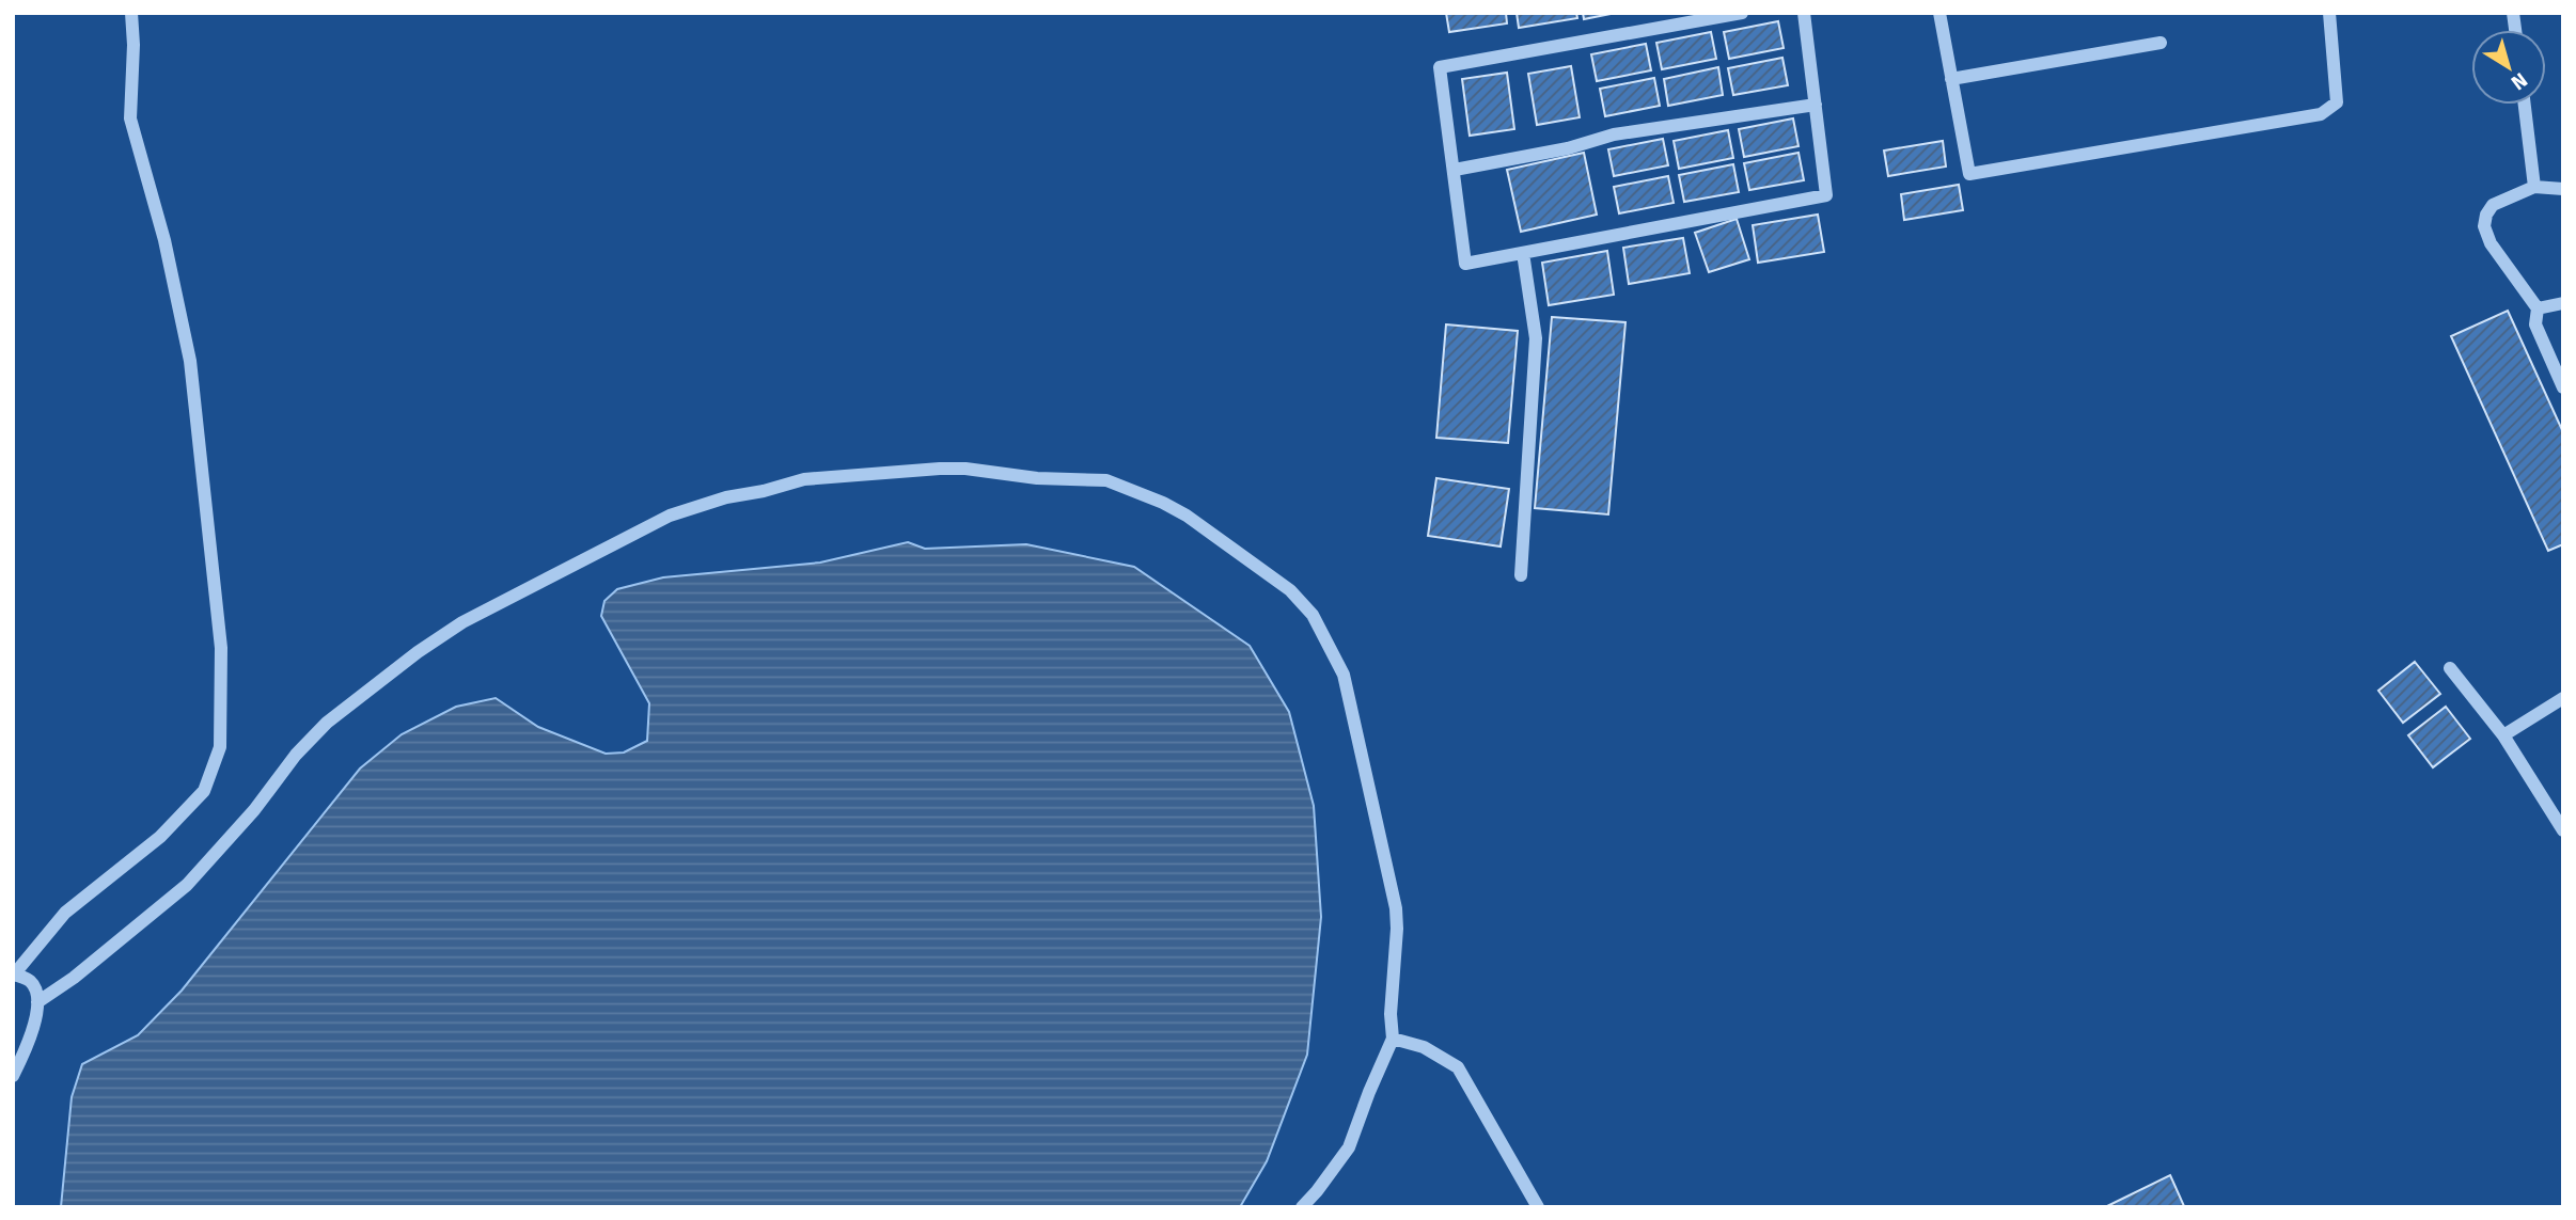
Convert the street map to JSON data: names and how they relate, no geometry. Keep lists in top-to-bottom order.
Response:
{
  "north": "bottom right"
}
